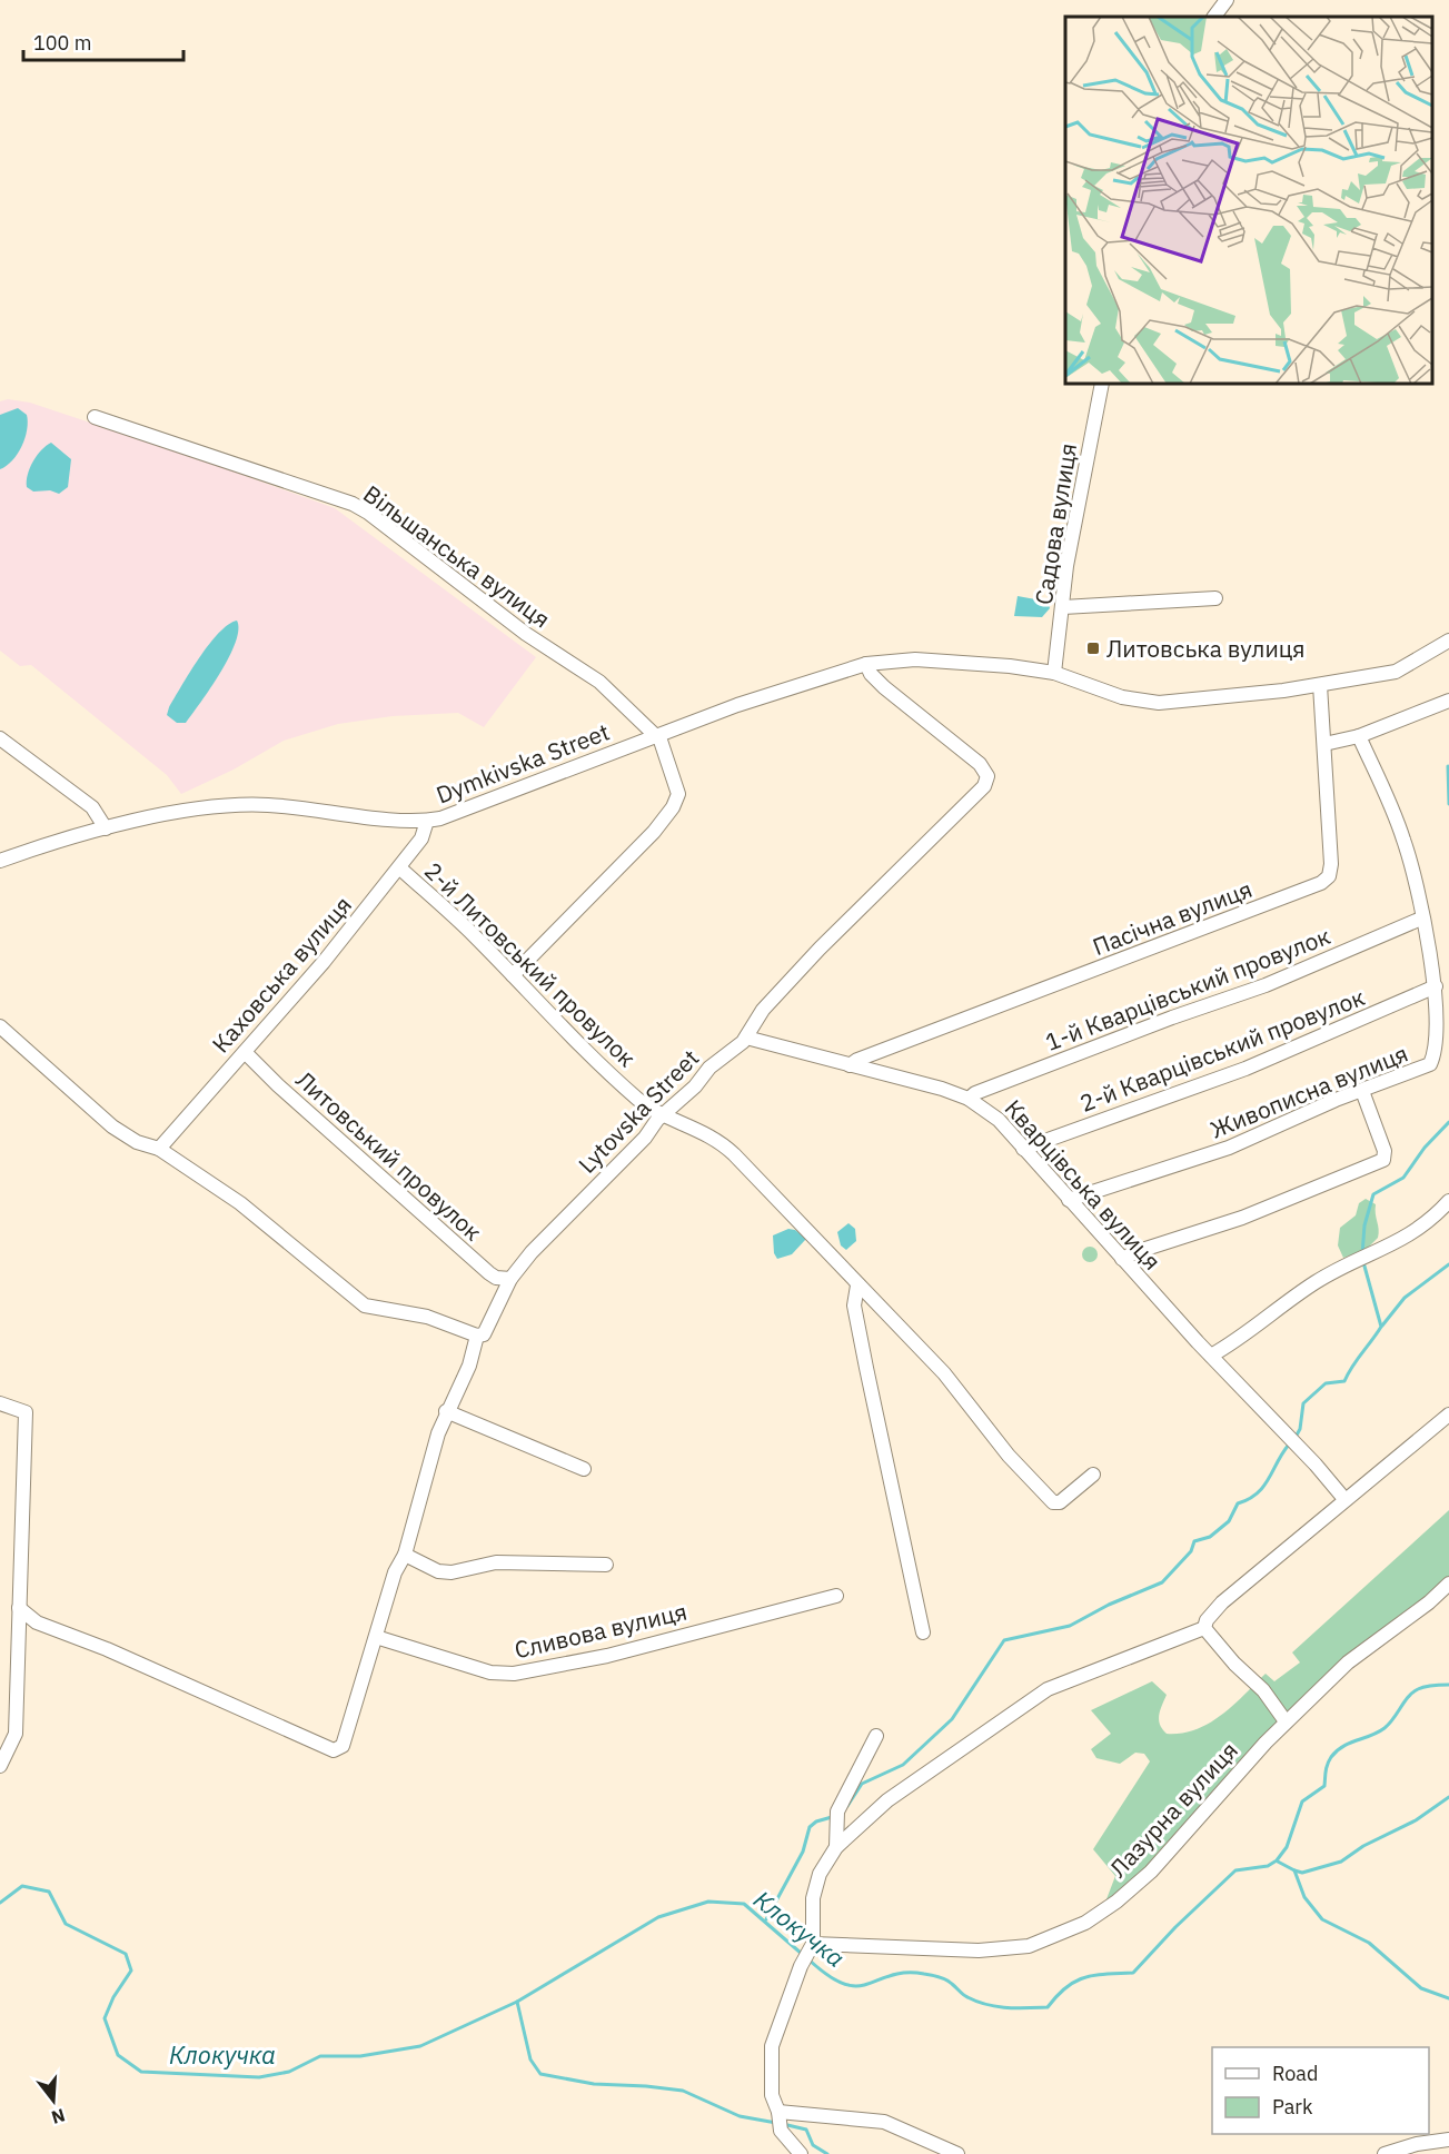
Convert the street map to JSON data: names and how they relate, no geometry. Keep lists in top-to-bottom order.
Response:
{
  "streets": {
    "street": [
      "Садова вулиця",
      "Вільшанська вулиця",
      "Dymkivska Street",
      "Пасічна вулиця",
      "2-й Литовський провулок",
      "Каховська вулиця",
      "1-й Кварцівський провулок",
      "2-й Кварцівський провулок",
      "Живописна вулиця",
      "Lytovska Street",
      "Литовський провулок",
      "Кварцівська вулиця",
      "Сливова вулиця",
      "Лазурна вулиця"
    ]
  },
  "crossings": [
    ["Садова вулиця", "Dymkivska Street"],
    ["Вільшанська вулиця", "Dymkivska Street"],
    ["Dymkivska Street", "Пасічна вулиця"],
    ["Dymkivska Street", "Каховська вулиця"],
    ["Dymkivska Street", "Lytovska Street"],
    ["Пасічна вулиця", "Кварцівська вулиця"],
    ["2-й Литовський провулок", "Каховська вулиця"],
    ["2-й Литовський провулок", "Lytovska Street"],
    ["Каховська вулиця", "Литовський провулок"],
    ["1-й Кварцівський провулок", "Живописна вулиця"],
    ["1-й Кварцівський провулок", "Кварцівська вулиця"],
    ["2-й Кварцівський провулок", "Живописна вулиця"],
    ["2-й Кварцівський провулок", "Кварцівська вулиця"],
    ["Живописна вулиця", "Кварцівська вулиця"],
    ["Lytovska Street", "Литовський провулок"],
    ["Lytovska Street", "Кварцівська вулиця"]
  ],
  "water": ["Клокучка"],
  "places": {
    "transit": ["Литовська вулиця"]
  },
  "legend": ["Road", "Park"],
  "scale_bar": "100 m",
  "north": "bottom"
}
